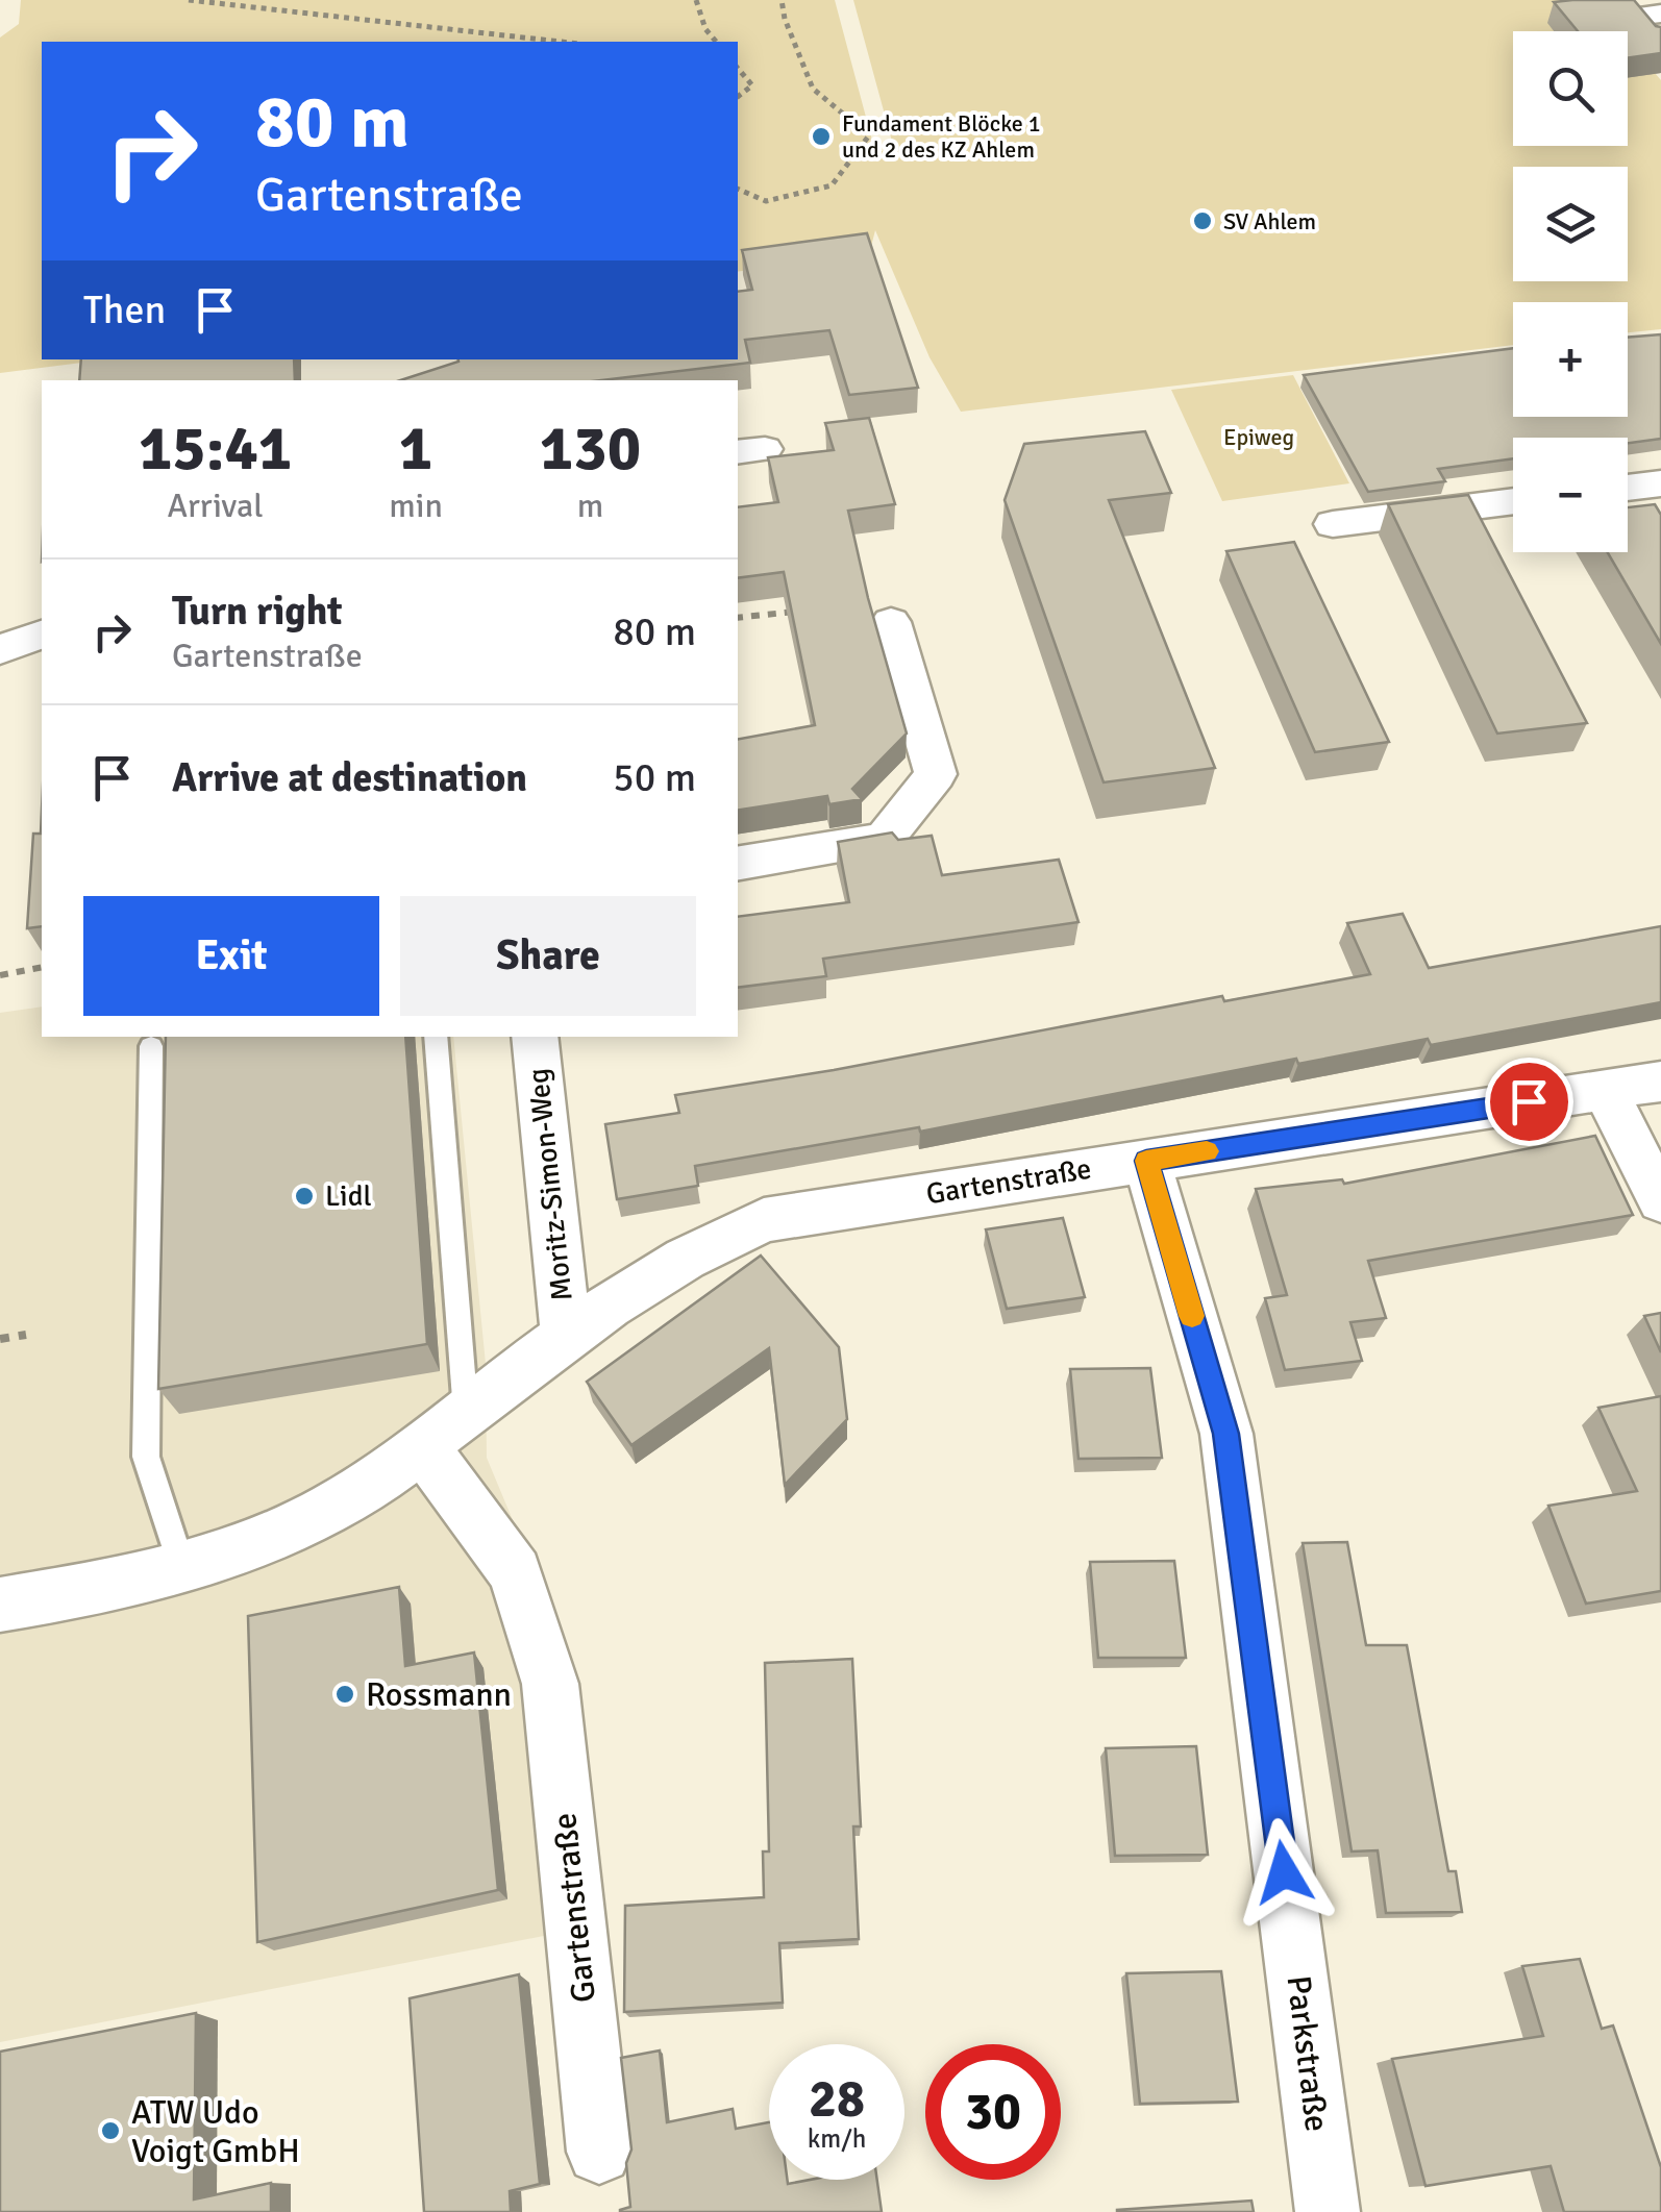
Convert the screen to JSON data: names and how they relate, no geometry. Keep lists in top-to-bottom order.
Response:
{
  "streets": {
    "street": ["Gartenstraße", "Moritz-Simon-Weg", "Parkstraße"]
  },
  "crossings": [
    ["Gartenstraße", "Moritz-Simon-Weg"],
    ["Gartenstraße", "Parkstraße"]
  ],
  "parks": ["Epiweg"],
  "places": [
    "Fundament Blöcke 1 und 2 des KZ Ahlem",
    "SV Ahlem",
    "Lidl",
    "Rossmann",
    "ATW Udo Voigt GmbH"
  ],
  "page": {
    "map_buttons": ["+", "−"],
    "turn": ["80 m", "Gartenstraße"],
    "then": "Then",
    "eta": [
      "15:41",
      "Arrival",
      "1",
      "min",
      "130",
      "m"
    ],
    "list": [
      {
        "name": "Turn right",
        "note": "Gartenstraße",
        "value": "80 m"
      },
      {
        "name": "Arrive at destination",
        "value": "50 m"
      }
    ],
    "buttons": ["Exit", "Share"],
    "speed": "28 km/h",
    "limit": "30"
  }
}
